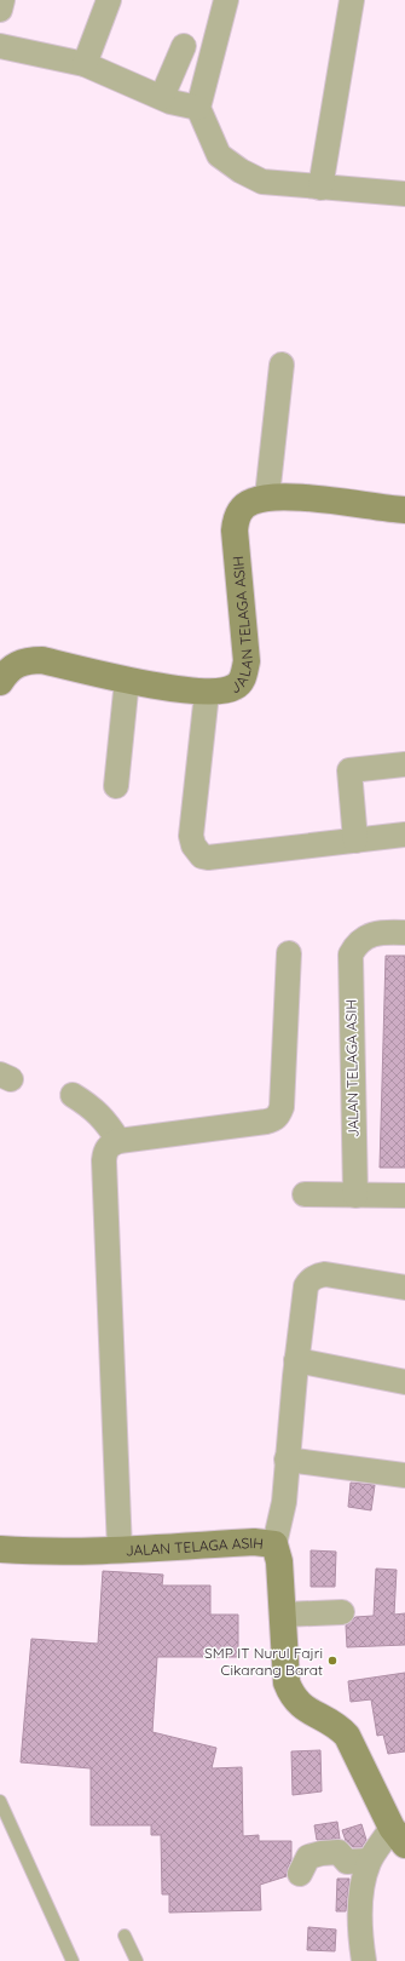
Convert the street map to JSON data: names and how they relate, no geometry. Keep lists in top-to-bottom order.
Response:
{
  "streets": {
    "street": ["JALAN TELAGA ASIH"]
  },
  "places": ["SMP IT Nurul Fajri Cikarang Barat"]
}
